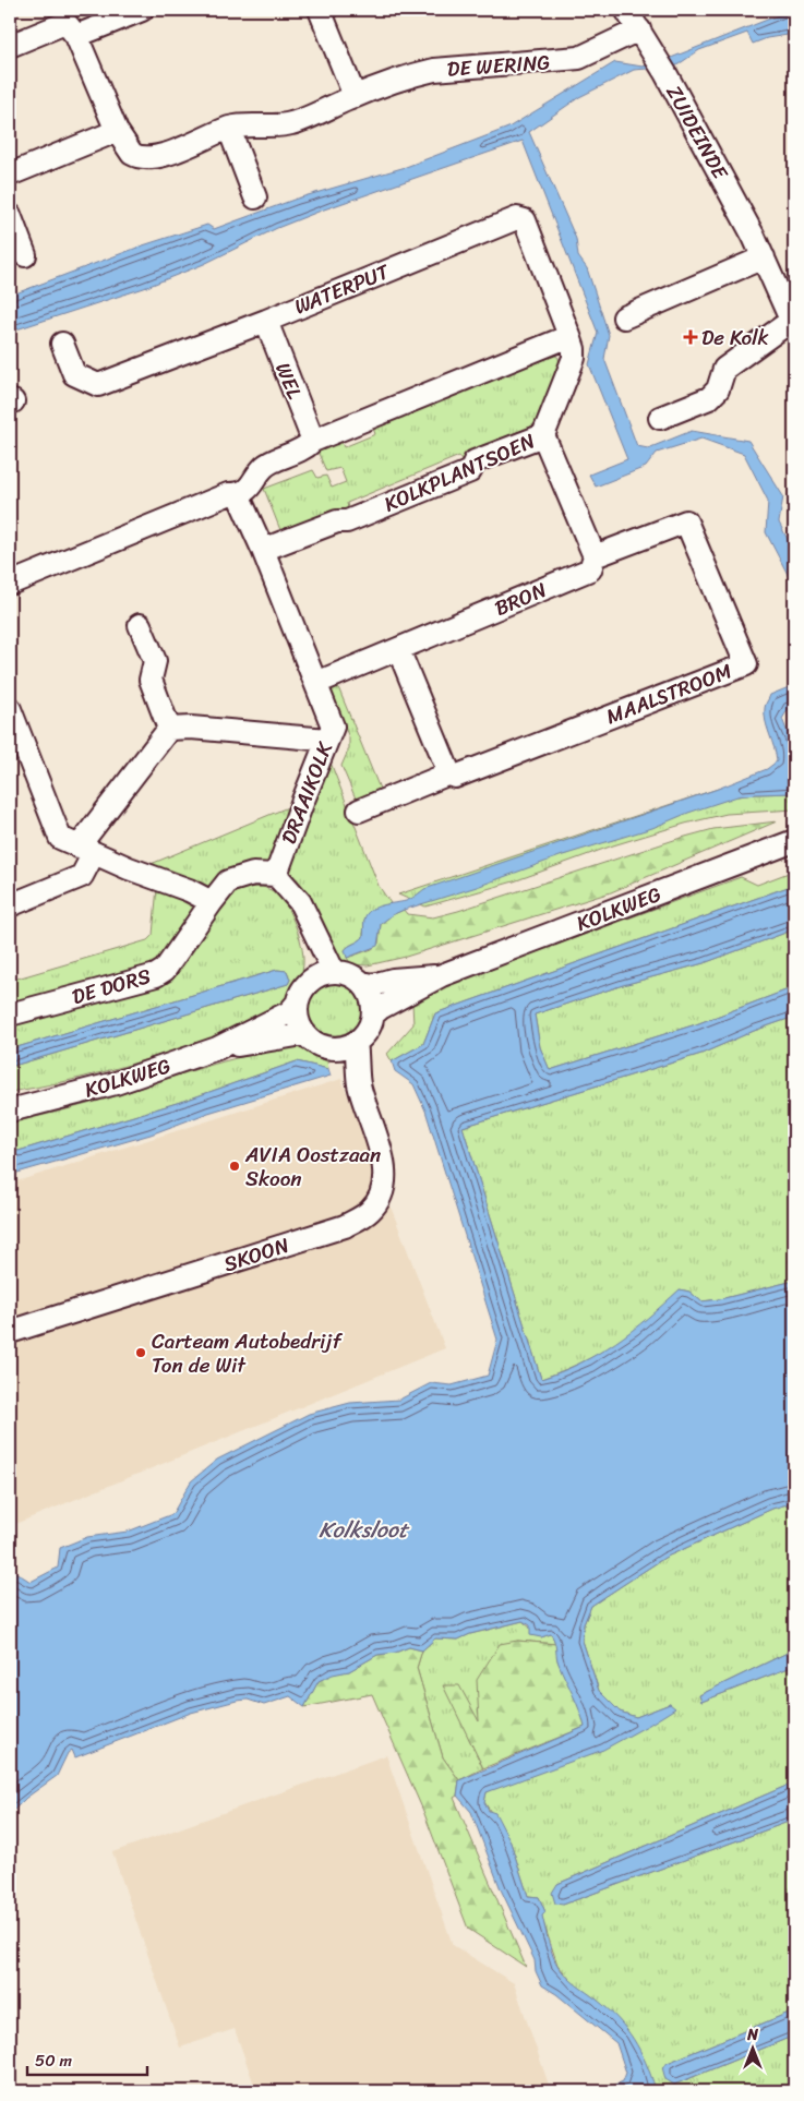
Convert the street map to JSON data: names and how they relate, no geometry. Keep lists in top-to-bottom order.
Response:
{
  "streets": {
    "street": [
      "DE WERING",
      "ZUIDEINDE",
      "WATERPUT",
      "WEL",
      "KOLKPLANTSOEN",
      "BRON",
      "MAALSTROOM",
      "DRAAIKOLK",
      "KOLKWEG",
      "DE DORS",
      "SKOON"
    ]
  },
  "crossings": [
    ["DE WERING", "ZUIDEINDE"],
    ["WATERPUT", "WEL"],
    ["WATERPUT", "KOLKPLANTSOEN"],
    ["KOLKPLANTSOEN", "DRAAIKOLK"],
    ["BRON", "MAALSTROOM"],
    ["BRON", "DRAAIKOLK"],
    ["KOLKWEG", "SKOON"]
  ],
  "water": ["Kolksloot"],
  "places": {
    "health": ["De Kolk"],
    "other": ["AVIA Oostzaan Skoon", "Carteam Autobedrijf Ton de Wit"]
  },
  "scale_bar": "50 m",
  "north": "top"
}
